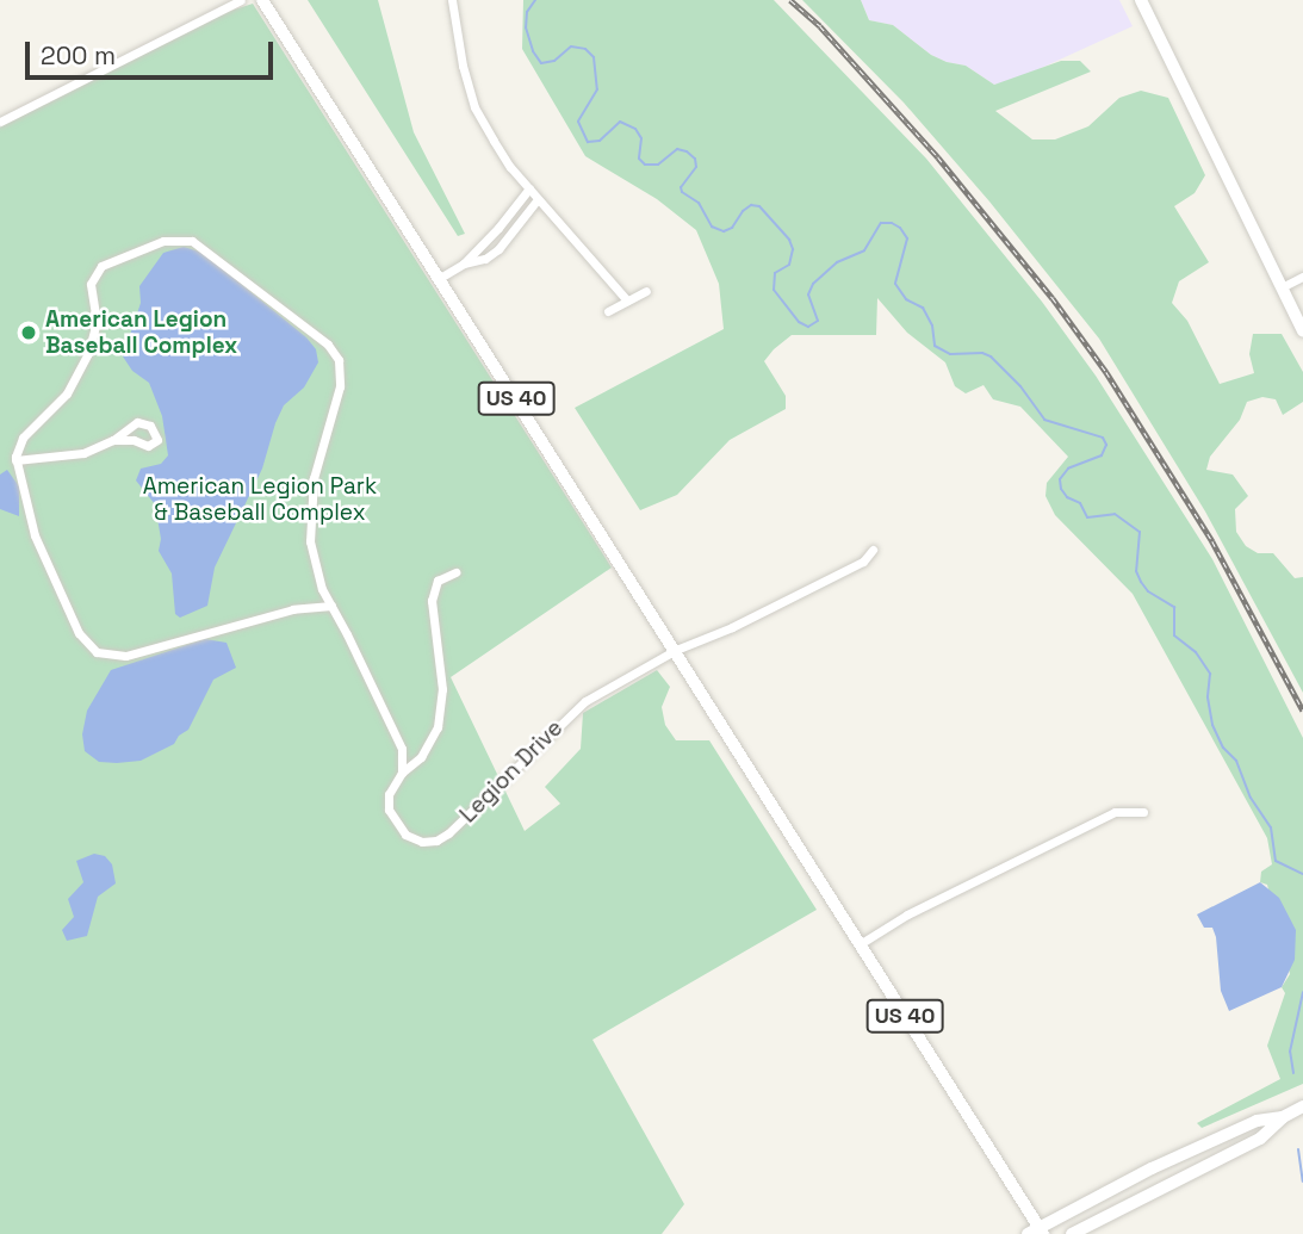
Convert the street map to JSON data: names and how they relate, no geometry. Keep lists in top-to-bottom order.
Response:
{
  "streets": {
    "main road": ["US 40"],
    "street": ["Legion Drive"]
  },
  "crossings": [
    ["US 40", "Legion Drive"]
  ],
  "parks": ["American Legion Park & Baseball Complex"],
  "places": ["American Legion Baseball Complex"],
  "scale_bar": "200 m"
}
